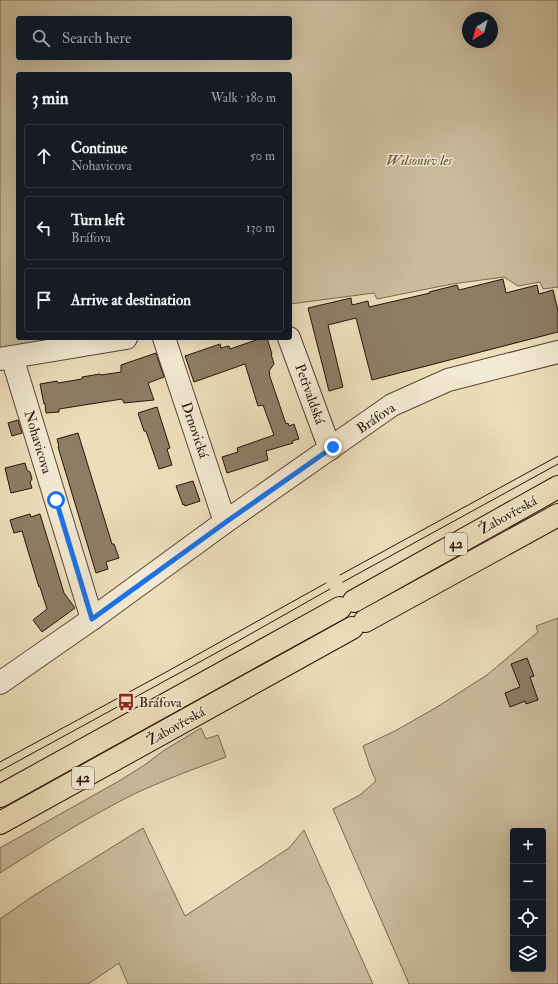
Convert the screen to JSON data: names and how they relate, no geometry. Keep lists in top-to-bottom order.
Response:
{
  "streets": {
    "highway": ["Žabovřeská", "42"],
    "street": [
      "Petřvaldská",
      "Bráfova",
      "Drnovická",
      "Nohavicova"
    ]
  },
  "crossings": [
    ["Petřvaldská", "Bráfova"],
    ["Bráfova", "Drnovická"],
    ["Bráfova", "Nohavicova"]
  ],
  "parks": ["Wilsonův les"],
  "places": {
    "bus stop": ["Bráfova"]
  },
  "north": "bottom left",
  "page": {
    "search": "Search here",
    "heading": ["3 min", "Walk · 180 m"],
    "list": [
      ["Continue", "Nohavicova", "50 m"],
      ["Turn left", "Bráfova", "130 m"],
      "Arrive at destination"
    ],
    "map_buttons": ["+", "−"]
  }
}
